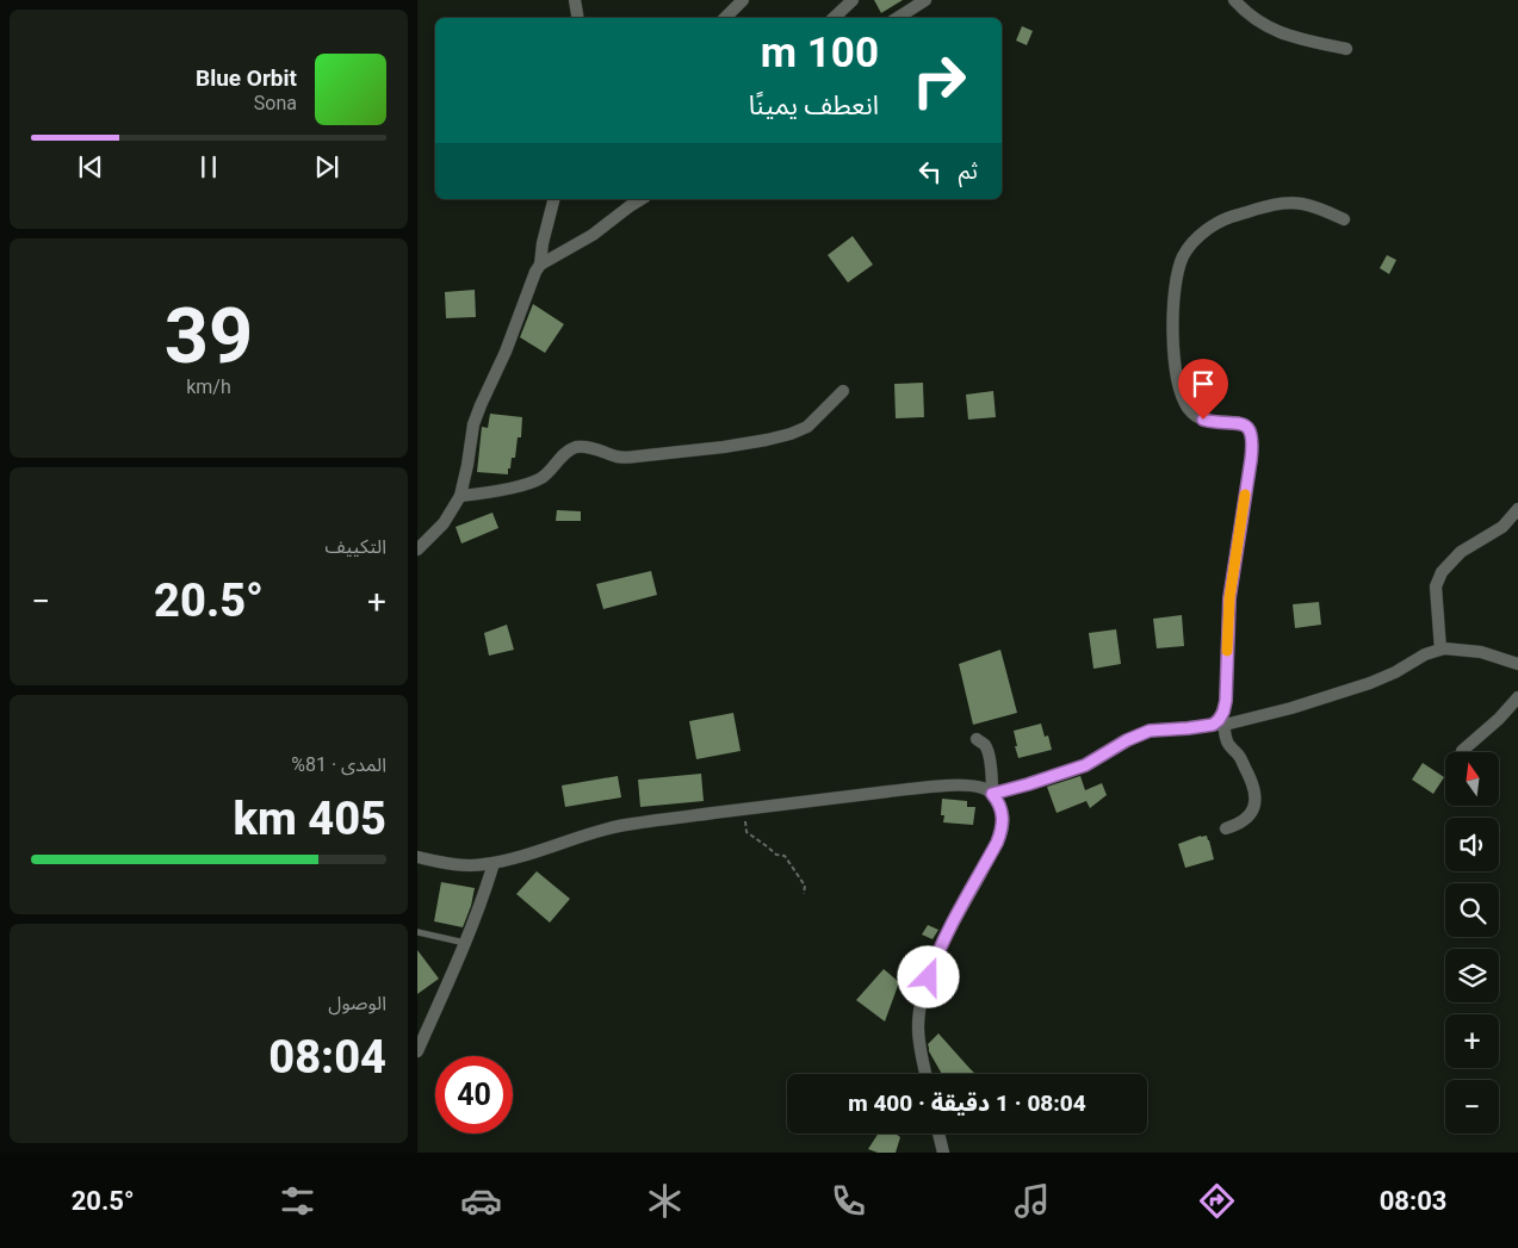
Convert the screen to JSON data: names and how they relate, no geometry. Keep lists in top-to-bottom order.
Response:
{
  "north": "top",
  "page": {
    "turn": ["100 m", "انعطف يمينًا"],
    "song": ["Blue Orbit", "Sona"],
    "then": "ثم",
    "tile": [
      ["39", "km/h"],
      "التكييف",
      ["المدى · 81%", "405 km"],
      ["الوصول", "08:04"]
    ],
    "heat": ["−", "20.5°", "+"],
    "map_buttons": ["+", "−"],
    "limit": "40",
    "trip": "08:04 · 1 دقيقة · 400 m",
    "tabs": ["08:03", "20.5°"]
  }
}
